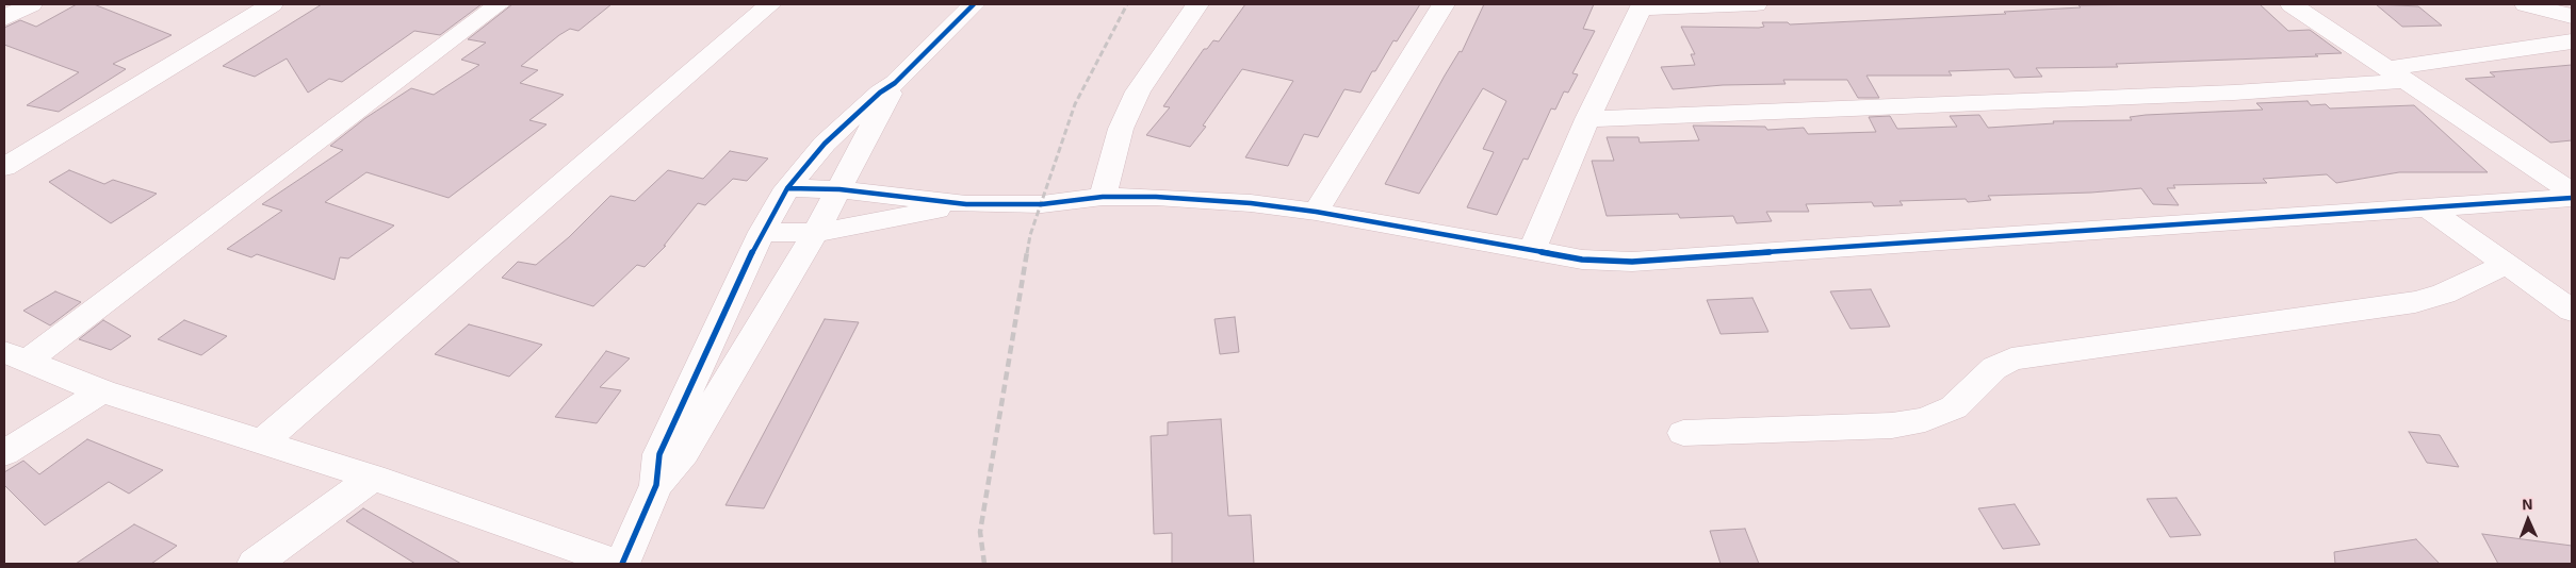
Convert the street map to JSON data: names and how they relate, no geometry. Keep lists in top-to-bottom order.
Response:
{
  "north": "top"
}
